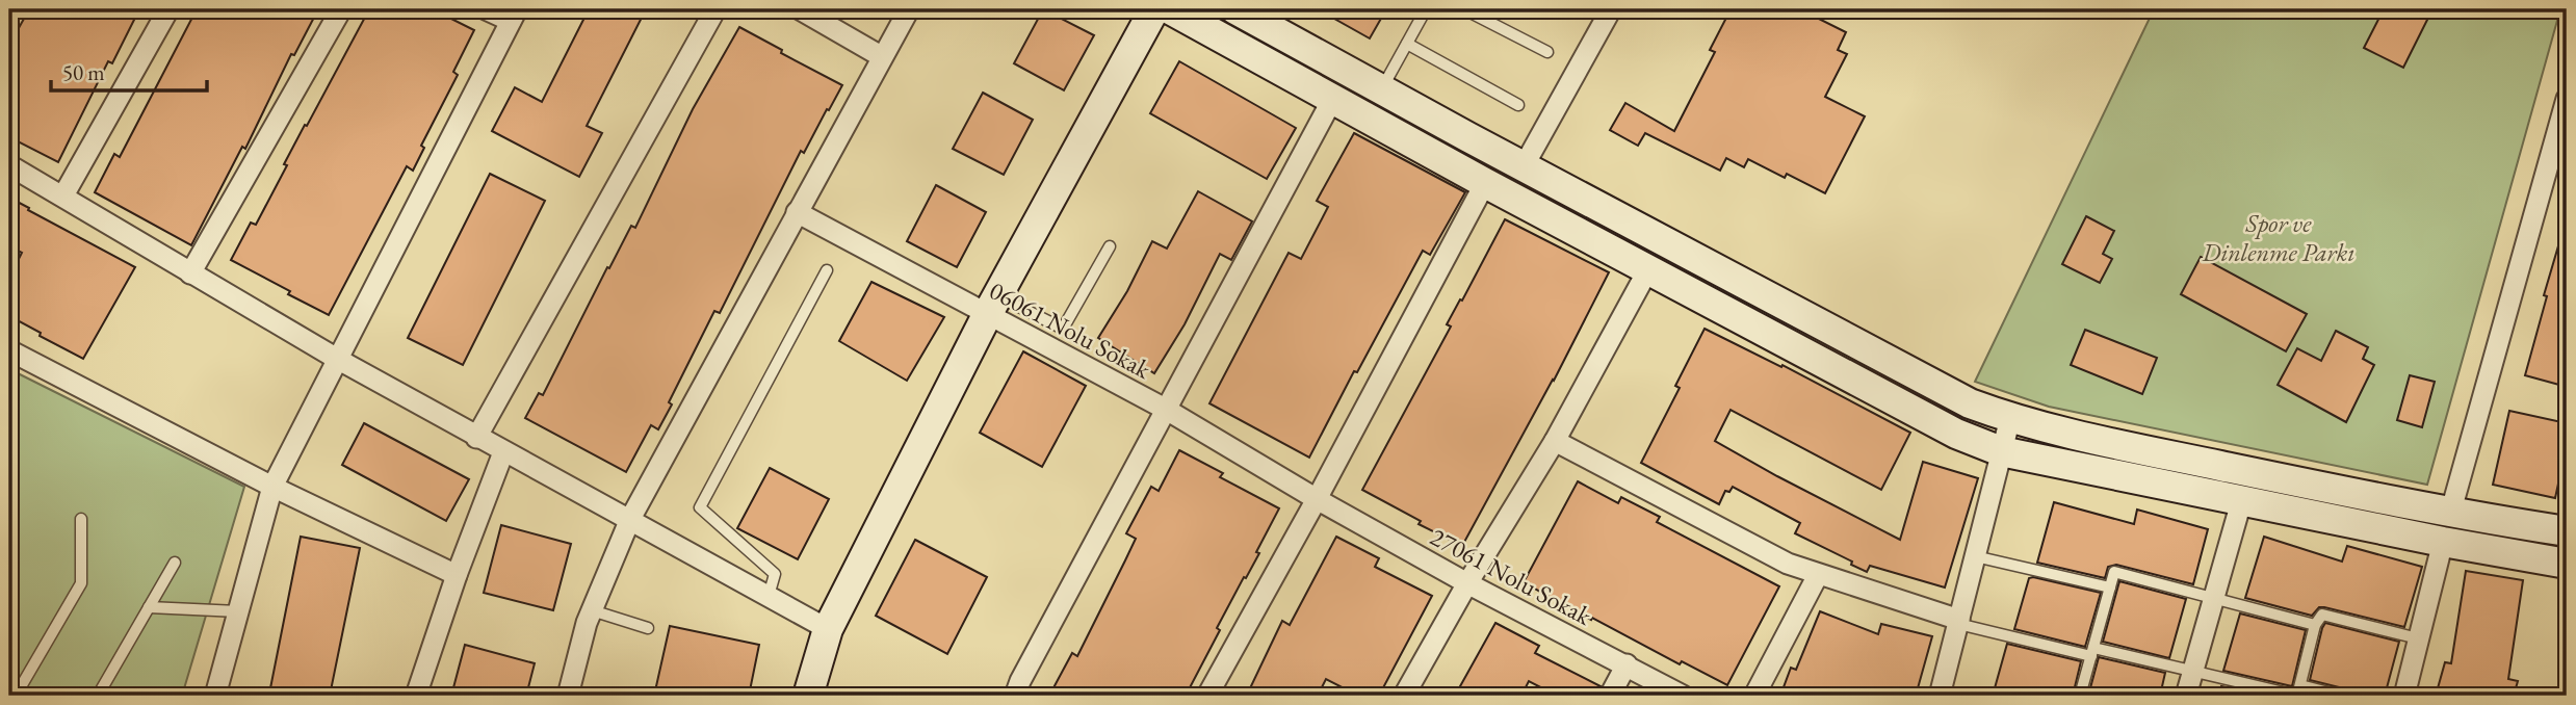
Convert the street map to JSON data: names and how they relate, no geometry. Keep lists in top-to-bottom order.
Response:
{
  "streets": {
    "street": ["06061 Nolu Sokak", "27061 Nolu Sokak"]
  },
  "crossings": [
    ["06061 Nolu Sokak", "27061 Nolu Sokak"]
  ],
  "parks": ["Spor ve Dinlenme Parkı"],
  "scale_bar": "50 m"
}
